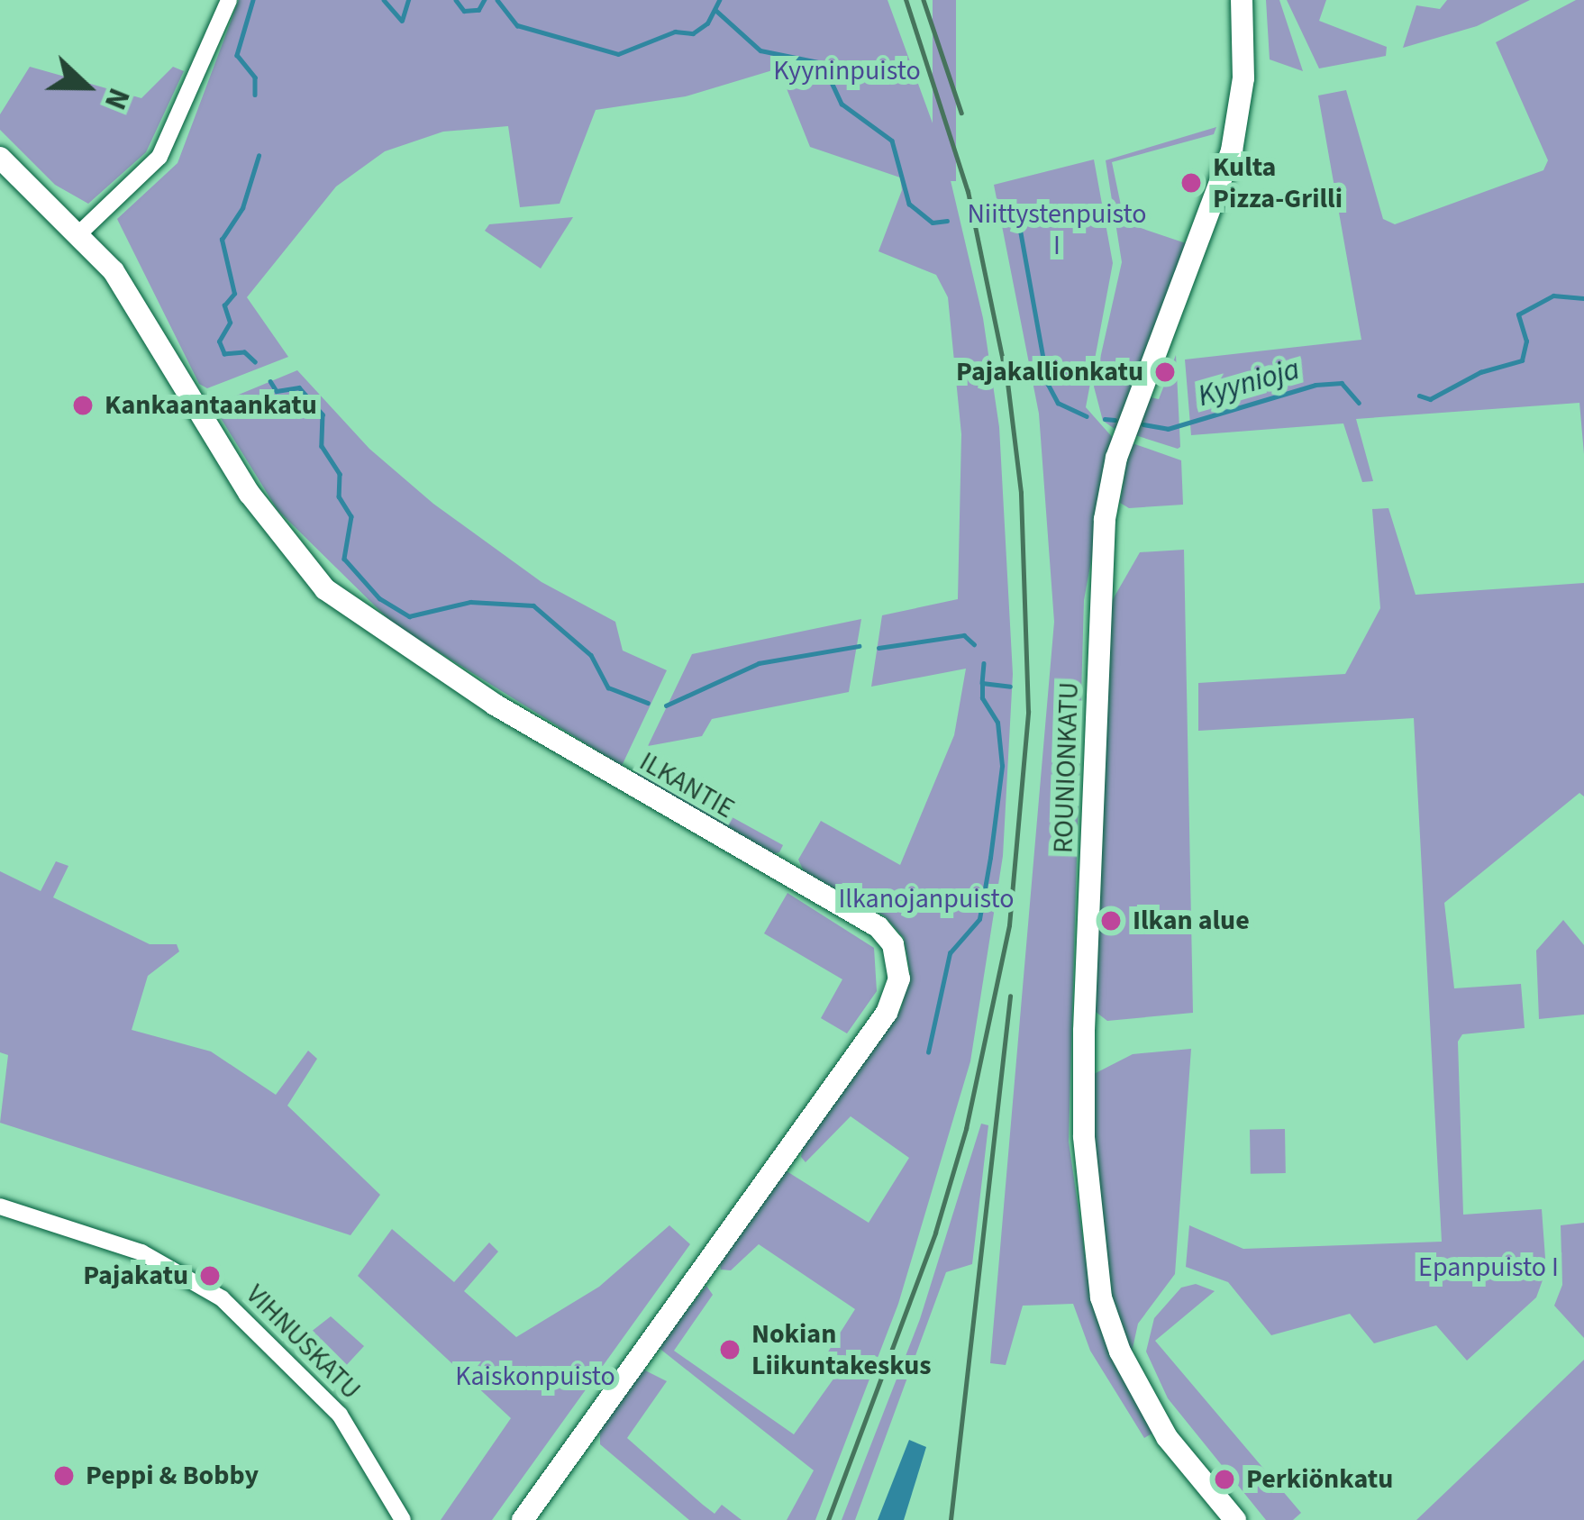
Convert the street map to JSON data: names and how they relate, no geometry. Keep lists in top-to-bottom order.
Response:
{
  "streets": {
    "main road": ["ROUNIONKATU", "ILKANTIE"],
    "street": ["VIHNUSKATU"]
  },
  "water": ["Kyynioja"],
  "parks": [
    "Kyyninpuisto",
    "Niittystenpuisto I",
    "Ilkanojanpuisto",
    "Epanpuisto I",
    "Kaiskonpuisto"
  ],
  "places": [
    "Kulta Pizza-Grilli",
    "Pajakallionkatu",
    "Kankaantaankatu",
    "Ilkan alue",
    "Pajakatu",
    "Nokian Liikuntakeskus",
    "Peppi & Bobby",
    "Perkiönkatu"
  ],
  "north": "right"
}
